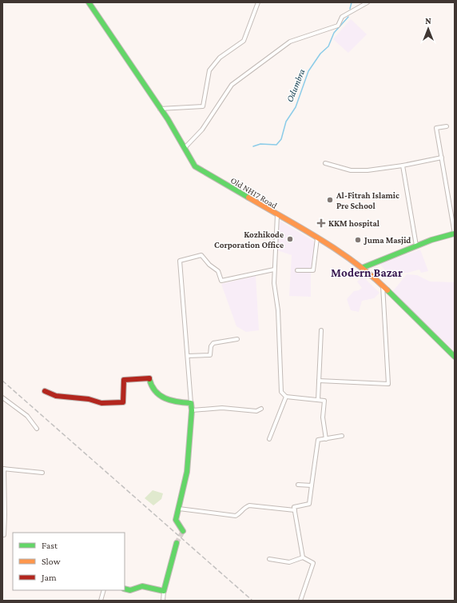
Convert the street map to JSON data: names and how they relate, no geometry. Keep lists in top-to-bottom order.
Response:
{
  "streets": {
    "main road": ["Old NH17 Road"]
  },
  "districts": ["Modern Bazar"],
  "water": ["Odumbra"],
  "places": {
    "other": ["Al-Fitrah Islamic Pre School", "Kozhikode Corporation Office", "Juma Masjid"],
    "health": ["KKM hospital"]
  },
  "legend": ["Fast", "Slow", "Jam"],
  "north": "top"
}
